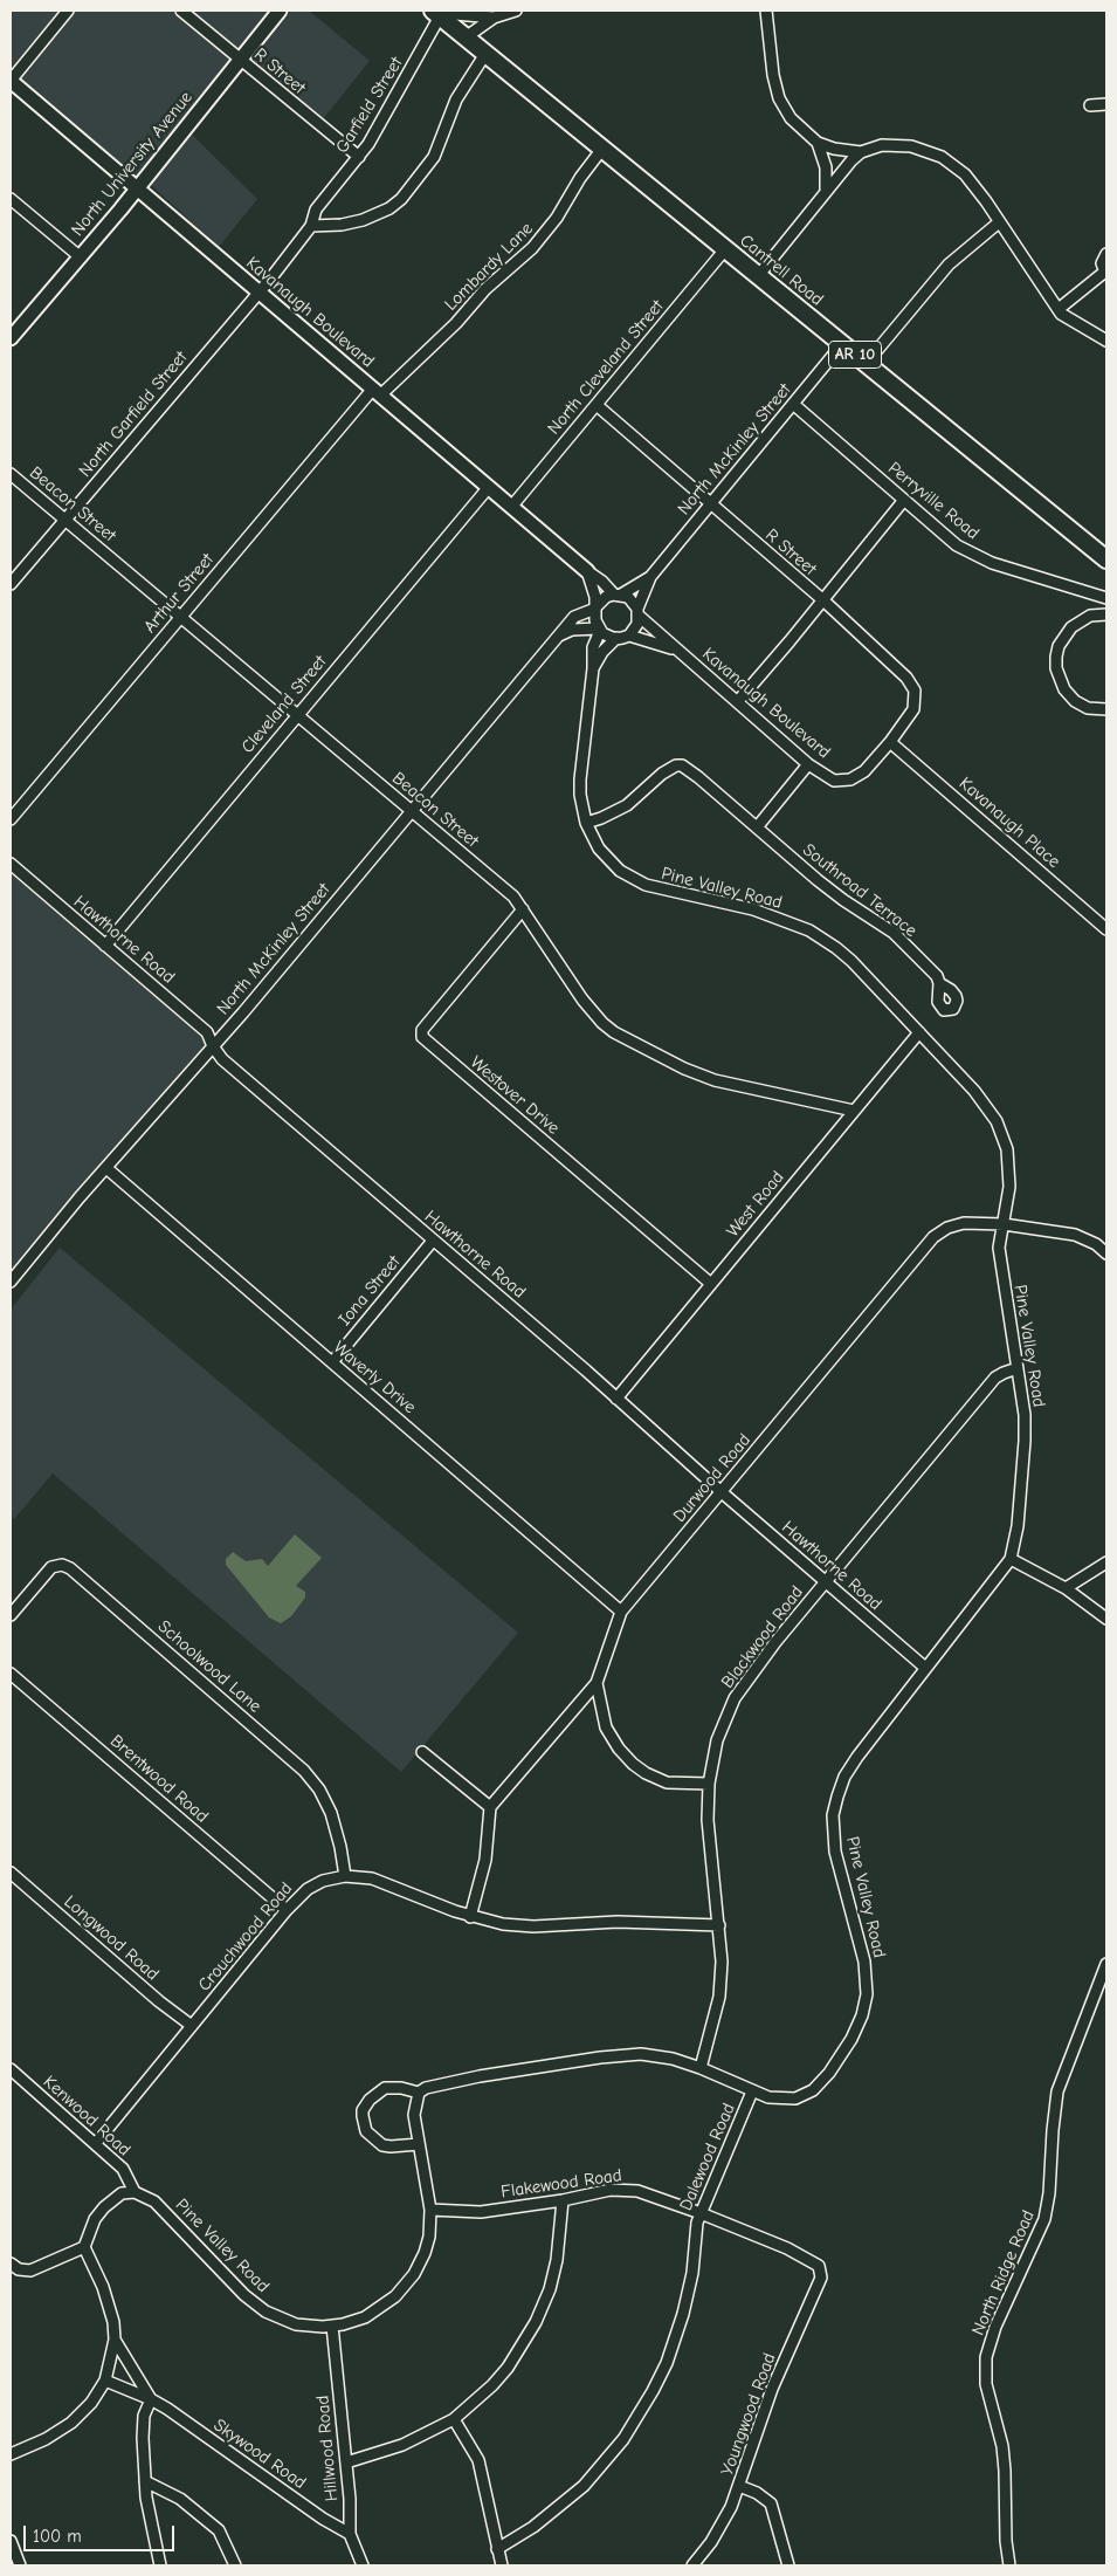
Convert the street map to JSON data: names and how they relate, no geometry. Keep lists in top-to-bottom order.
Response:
{
  "streets": {
    "main road": ["Cantrell Road", "AR 10"],
    "street": [
      "R Street",
      "Garfield Street",
      "North University Avenue",
      "Lombardy Lane",
      "Kavanaugh Boulevard",
      "North Cleveland Street",
      "North Garfield Street",
      "North McKinley Street",
      "Perryville Road",
      "Beacon Street",
      "Arthur Street",
      "Cleveland Street",
      "Kavanaugh Place",
      "Pine Valley Road",
      "Southroad Terrace",
      "Hawthorne Road",
      "Westover Drive",
      "West Road",
      "Iona Street",
      "Waverly Drive",
      "Durwood Road",
      "Blackwood Road",
      "Schoolwood Lane",
      "Brentwood Road",
      "Crouchwood Road",
      "Longwood Road",
      "Kenwood Road",
      "Dalewood Road",
      "Flakewood Road",
      "North Ridge Road",
      "Youngwood Road",
      "Hillwood Road",
      "Skywood Road"
    ]
  },
  "crossings": [
    ["R Street", "Garfield Street"],
    ["R Street", "North University Avenue"],
    ["R Street", "Kavanaugh Boulevard"],
    ["R Street", "North Cleveland Street"],
    ["R Street", "North McKinley Street"],
    ["R Street", "Kavanaugh Place"],
    ["Garfield Street", "Cantrell Road"],
    ["Garfield Street", "Kavanaugh Boulevard"],
    ["Garfield Street", "North Garfield Street"],
    ["North University Avenue", "Kavanaugh Boulevard"],
    ["Lombardy Lane", "Cantrell Road"],
    ["Lombardy Lane", "Kavanaugh Boulevard"],
    ["Lombardy Lane", "Arthur Street"],
    ["Cantrell Road", "North Cleveland Street"],
    ["Cantrell Road", "North McKinley Street"],
    ["Kavanaugh Boulevard", "North Cleveland Street"],
    ["Kavanaugh Boulevard", "North Garfield Street"],
    ["Kavanaugh Boulevard", "North McKinley Street"],
    ["Kavanaugh Boulevard", "Arthur Street"],
    ["Kavanaugh Boulevard", "Cleveland Street"],
    ["Kavanaugh Boulevard", "Kavanaugh Place"],
    ["Kavanaugh Boulevard", "Pine Valley Road"],
    ["North Garfield Street", "Beacon Street"],
    ["North McKinley Street", "Perryville Road"],
    ["North McKinley Street", "Beacon Street"],
    ["North McKinley Street", "Pine Valley Road"],
    ["North McKinley Street", "Hawthorne Road"],
    ["North McKinley Street", "Waverly Drive"],
    ["Beacon Street", "Arthur Street"],
    ["Beacon Street", "Cleveland Street"],
    ["Beacon Street", "Westover Drive"],
    ["Beacon Street", "West Road"],
    ["Cleveland Street", "Hawthorne Road"],
    ["Pine Valley Road", "Southroad Terrace"],
    ["Pine Valley Road", "Hawthorne Road"],
    ["Pine Valley Road", "West Road"],
    ["Pine Valley Road", "Durwood Road"],
    ["Pine Valley Road", "Blackwood Road"],
    ["Pine Valley Road", "Kenwood Road"],
    ["Pine Valley Road", "Dalewood Road"],
    ["Pine Valley Road", "Flakewood Road"],
    ["Pine Valley Road", "Hillwood Road"],
    ["Hawthorne Road", "West Road"],
    ["Hawthorne Road", "Iona Street"],
    ["Hawthorne Road", "Durwood Road"],
    ["Hawthorne Road", "Blackwood Road"],
    ["Westover Drive", "West Road"],
    ["Iona Street", "Waverly Drive"],
    ["Waverly Drive", "Durwood Road"],
    ["Blackwood Road", "Crouchwood Road"],
    ["Schoolwood Lane", "Crouchwood Road"],
    ["Brentwood Road", "Crouchwood Road"],
    ["Crouchwood Road", "Longwood Road"],
    ["Crouchwood Road", "Kenwood Road"],
    ["Dalewood Road", "Flakewood Road"],
    ["Flakewood Road", "Youngwood Road"],
    ["Hillwood Road", "Skywood Road"]
  ],
  "scale_bar": "100 m"
}
